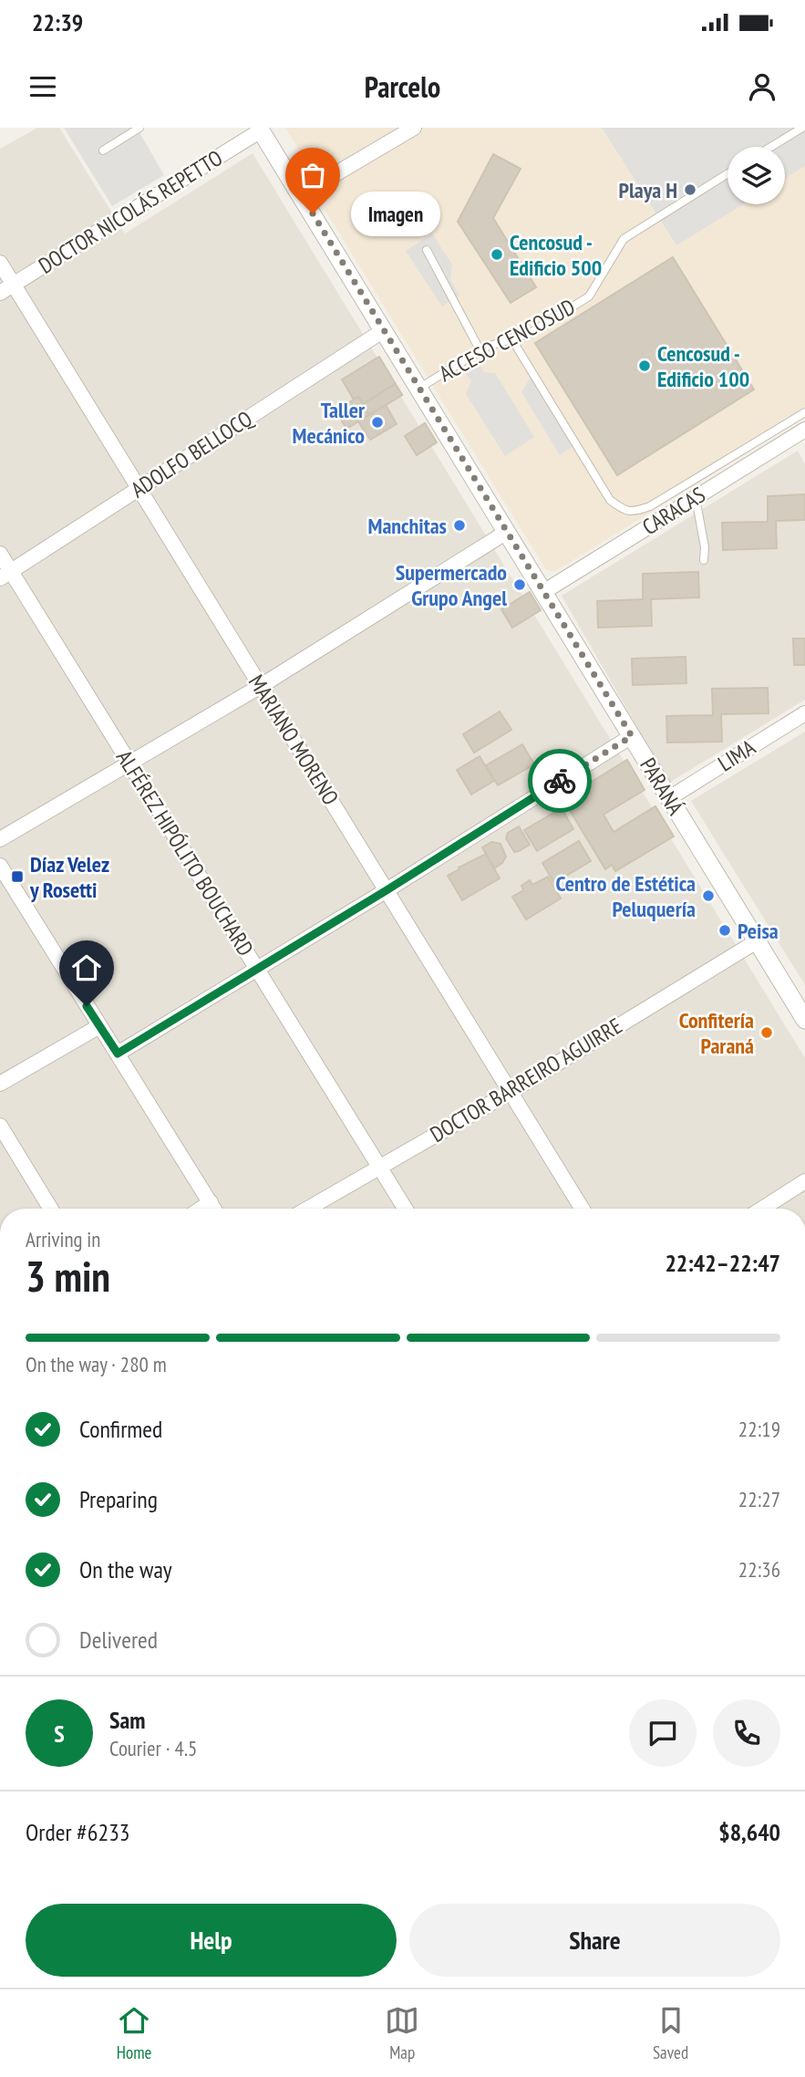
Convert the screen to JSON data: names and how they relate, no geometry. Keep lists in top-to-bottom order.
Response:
{
  "streets": {
    "street": [
      "DOCTOR NICOLÁS REPETTO",
      "ADOLFO BELLOCQ",
      "CARACAS",
      "MARIANO MORENO",
      "LIMA",
      "PARANÁ",
      "ALFÉREZ HIPÓLITO BOUCHARD",
      "DOCTOR BARREIRO AGUIRRE"
    ],
    "lane": ["ACCESO CENCOSUD"]
  },
  "crossings": [
    ["DOCTOR NICOLÁS REPETTO", "MARIANO MORENO"],
    ["DOCTOR NICOLÁS REPETTO", "PARANÁ"],
    ["ACCESO CENCOSUD", "PARANÁ"],
    ["ADOLFO BELLOCQ", "MARIANO MORENO"],
    ["ADOLFO BELLOCQ", "PARANÁ"],
    ["ADOLFO BELLOCQ", "ALFÉREZ HIPÓLITO BOUCHARD"],
    ["CARACAS", "PARANÁ"],
    ["MARIANO MORENO", "DOCTOR BARREIRO AGUIRRE"],
    ["LIMA", "PARANÁ"],
    ["PARANÁ", "DOCTOR BARREIRO AGUIRRE"],
    ["ALFÉREZ HIPÓLITO BOUCHARD", "DOCTOR BARREIRO AGUIRRE"]
  ],
  "places": {
    "other": [
      "Playa H",
      "Imagen",
      "Cencosud - Edificio 500",
      "Cencosud - Edificio 100",
      "Taller Mecánico",
      "Manchitas",
      "Supermercado Grupo Angel",
      "Centro de Estética Peluquería",
      "Peisa",
      "Confitería Paraná"
    ],
    "transit": ["Díaz Velez y Rosetti"]
  },
  "page": {
    "status": "22:39",
    "header": "Parcelo",
    "bubble": "Imagen",
    "heading": ["3 min", "Arriving in", "22:42–22:47"],
    "panel": [
      "Sam",
      "Courier · 4.5",
      "Order #6233",
      "$8,640"
    ],
    "bar": "On the way · 280 m",
    "list": [
      ["Confirmed", "22:19"],
      ["Preparing", "22:27"],
      ["On the way", "22:36"],
      "Delivered"
    ],
    "round": "S",
    "buttons": ["Help", "Share"],
    "tabs": ["Home", "Map", "Saved"]
  }
}
